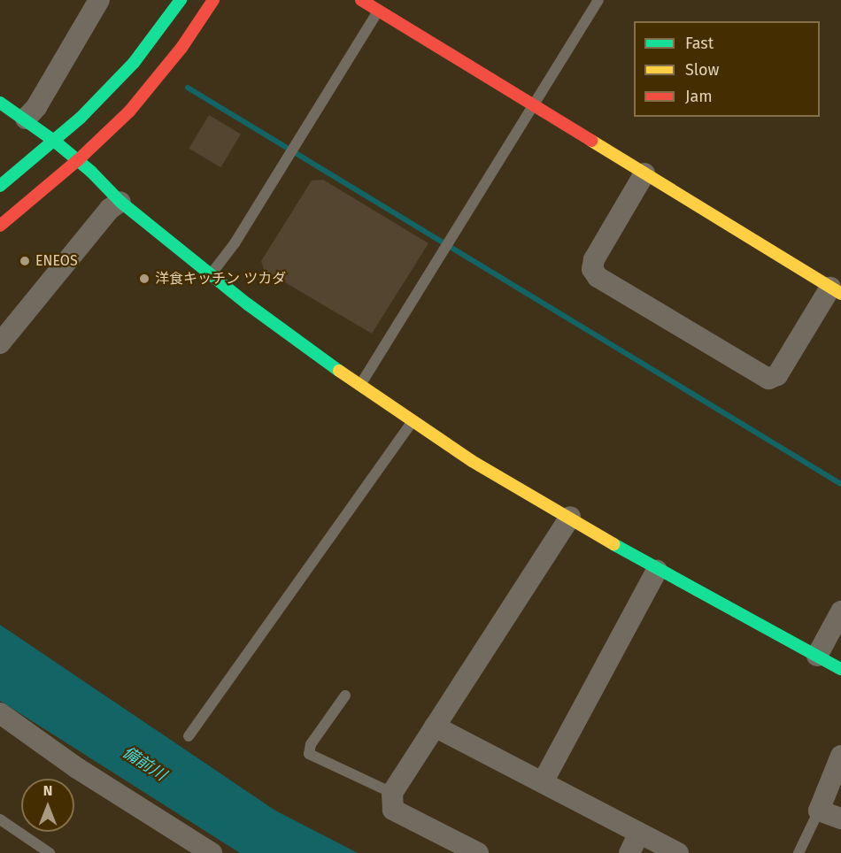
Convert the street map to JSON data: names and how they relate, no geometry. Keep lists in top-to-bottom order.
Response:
{
  "water": ["備前川"],
  "places": ["ENEOS", "洋食キッチン ツカダ"],
  "legend": ["Fast", "Slow", "Jam"],
  "north": "top"
}
